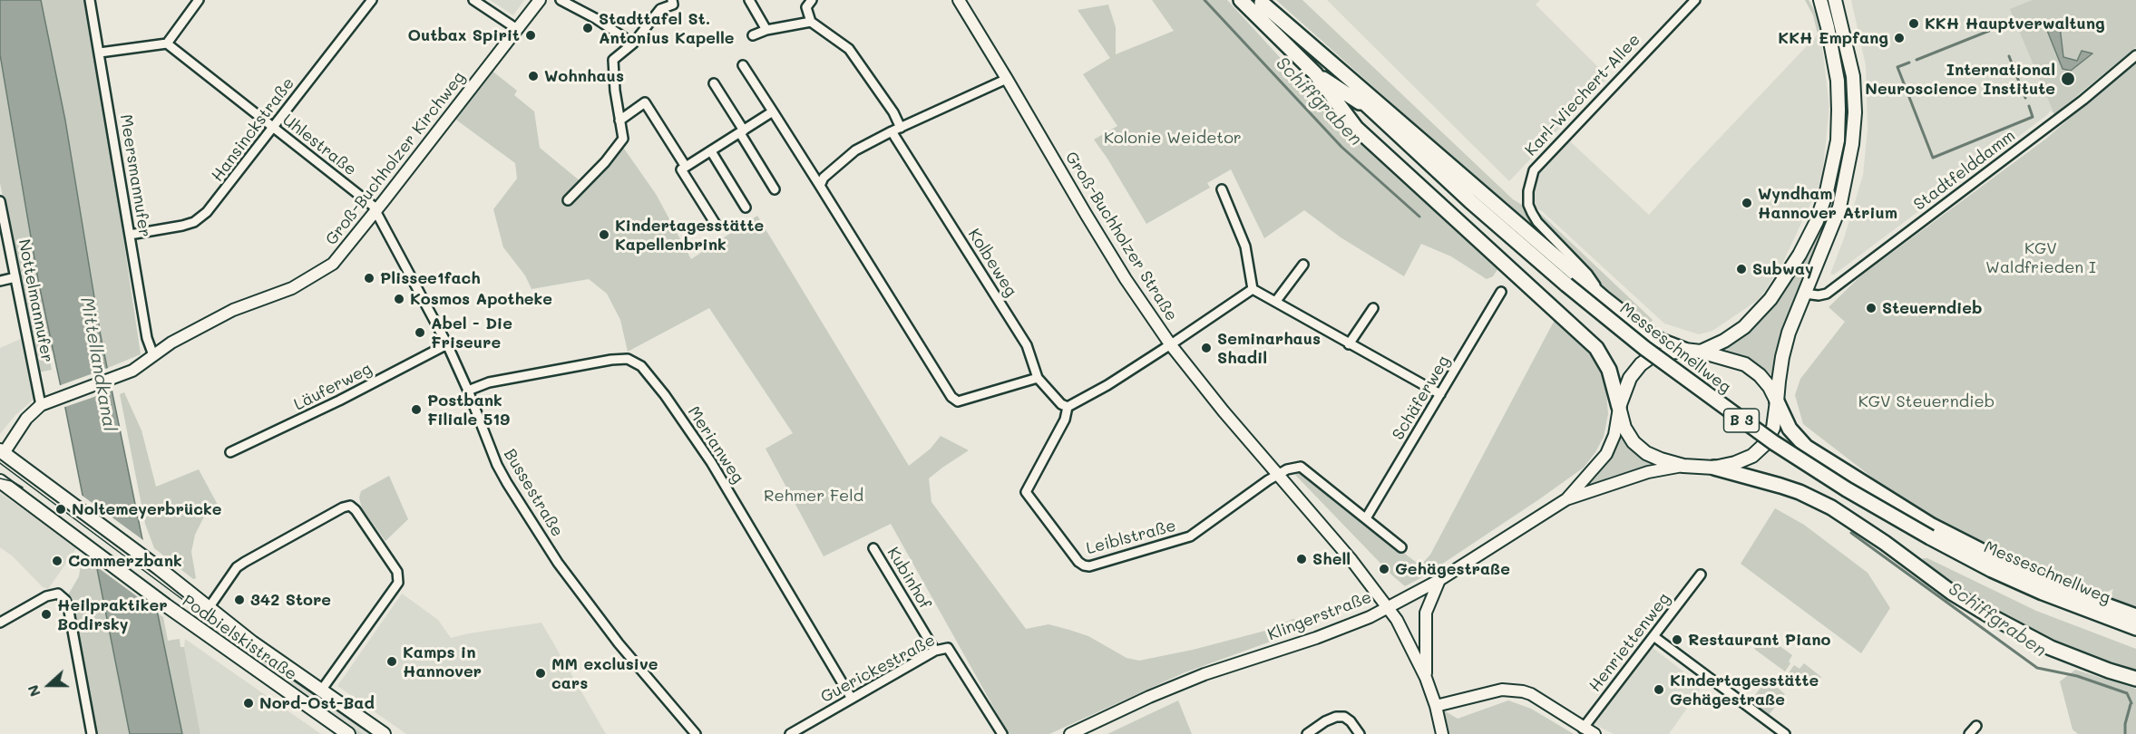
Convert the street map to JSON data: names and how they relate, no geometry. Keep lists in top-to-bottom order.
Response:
{
  "streets": {
    "highway": ["Messeschnellweg", "B 3"],
    "main road": ["Podbielskistraße"],
    "street": [
      "Karl-Wiechert-Allee",
      "Hansinckstraße",
      "Uhlestraße",
      "Groß-Buchholzer Kirchweg",
      "Stadtfelddamm",
      "Meersmannufer",
      "Groß-Buchholzer Straße",
      "Kolbeweg",
      "Nottelmannufer",
      "Läuferweg",
      "Schäferweg",
      "Merianweg",
      "Bussestraße",
      "Leiblstraße",
      "Kubinhof",
      "Klingerstraße",
      "Henriettenweg",
      "Guerickestraße"
    ]
  },
  "crossings": [
    ["Hansinckstraße", "Uhlestraße"],
    ["Hansinckstraße", "Meersmannufer"],
    ["Uhlestraße", "Groß-Buchholzer Kirchweg"],
    ["Uhlestraße", "Bussestraße"],
    ["Groß-Buchholzer Kirchweg", "Meersmannufer"],
    ["Groß-Buchholzer Kirchweg", "Nottelmannufer"],
    ["Groß-Buchholzer Kirchweg", "Bussestraße"],
    ["Groß-Buchholzer Kirchweg", "Podbielskistraße"],
    ["Groß-Buchholzer Straße", "Leiblstraße"],
    ["Groß-Buchholzer Straße", "Klingerstraße"],
    ["Kolbeweg", "Leiblstraße"],
    ["Läuferweg", "Bussestraße"],
    ["Merianweg", "Bussestraße"],
    ["Merianweg", "Guerickestraße"],
    ["Kubinhof", "Guerickestraße"]
  ],
  "water": ["Schiffgraben", "Mittellandkanal"],
  "parks": [
    "Kolonie Weidetor",
    "KGV Waldfrieden I",
    "KGV Steuerndieb",
    "Rehmer Feld"
  ],
  "places": [
    "KKH Hauptverwaltung",
    "Stadttafel St. Antonius Kapelle",
    "Outbax Spirit",
    "KKH Empfang",
    "Wohnhaus",
    "International Neuroscience Institute",
    "Wyndham Hannover Atrium",
    "Kindertagesstätte Kapellenbrink",
    "Subway",
    "Plissee1fach",
    "Kosmos Apotheke",
    "Steuerndieb",
    "Abel - Die Friseure",
    "Seminarhaus Shadil",
    "Postbank Filiale 519",
    "Noltemeyerbrücke",
    "Shell",
    "Commerzbank",
    "Gehägestraße",
    "342 Store",
    "Heilpraktiker Bodirsky",
    "Restaurant Piano",
    "Kamps in Hannover",
    "MM exclusive cars",
    "Kindertagesstätte Gehägestraße",
    "Nord-Ost-Bad"
  ],
  "north": "left"
}
